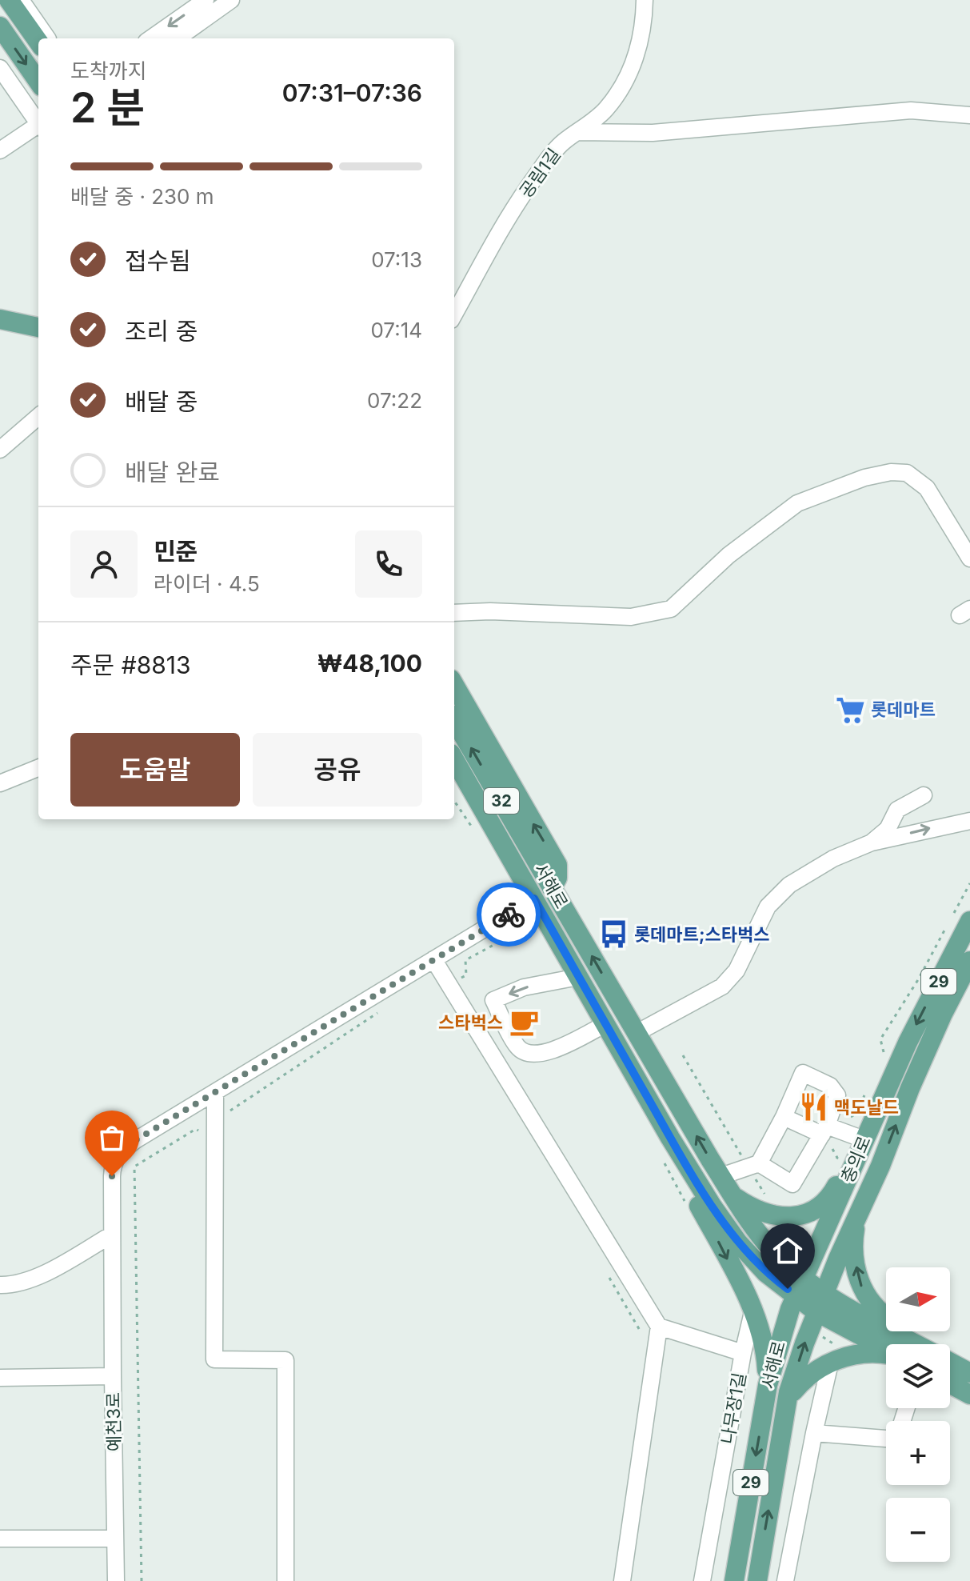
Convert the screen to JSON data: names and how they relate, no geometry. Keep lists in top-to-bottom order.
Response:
{
  "streets": {
    "main road": [
      "32",
      "서해로",
      "29",
      "충의로"
    ],
    "street": ["공림1길", "나무장1길", "예천3로"]
  },
  "crossings": [
    ["32", "서해로"],
    ["32", "충의로"],
    ["서해로", "충의로"]
  ],
  "places": {
    "supermarket": ["롯데마트"],
    "bus stop": ["롯데마트;스타벅스"],
    "cafe": ["스타벅스"],
    "restaurant": ["맥도날드"]
  },
  "north": "right",
  "page": {
    "heading": ["2 분", "도착까지", "07:31–07:36"],
    "panel": [
      "민준",
      "라이더 · 4.5",
      "주문 #8813",
      "₩48,100"
    ],
    "bar": "배달 중 · 230 m",
    "list": [
      ["접수됨", "07:13"],
      ["조리 중", "07:14"],
      ["배달 중", "07:22"],
      "배달 완료"
    ],
    "buttons": ["도움말", "공유"],
    "map_buttons": ["+", "−"]
  }
}
